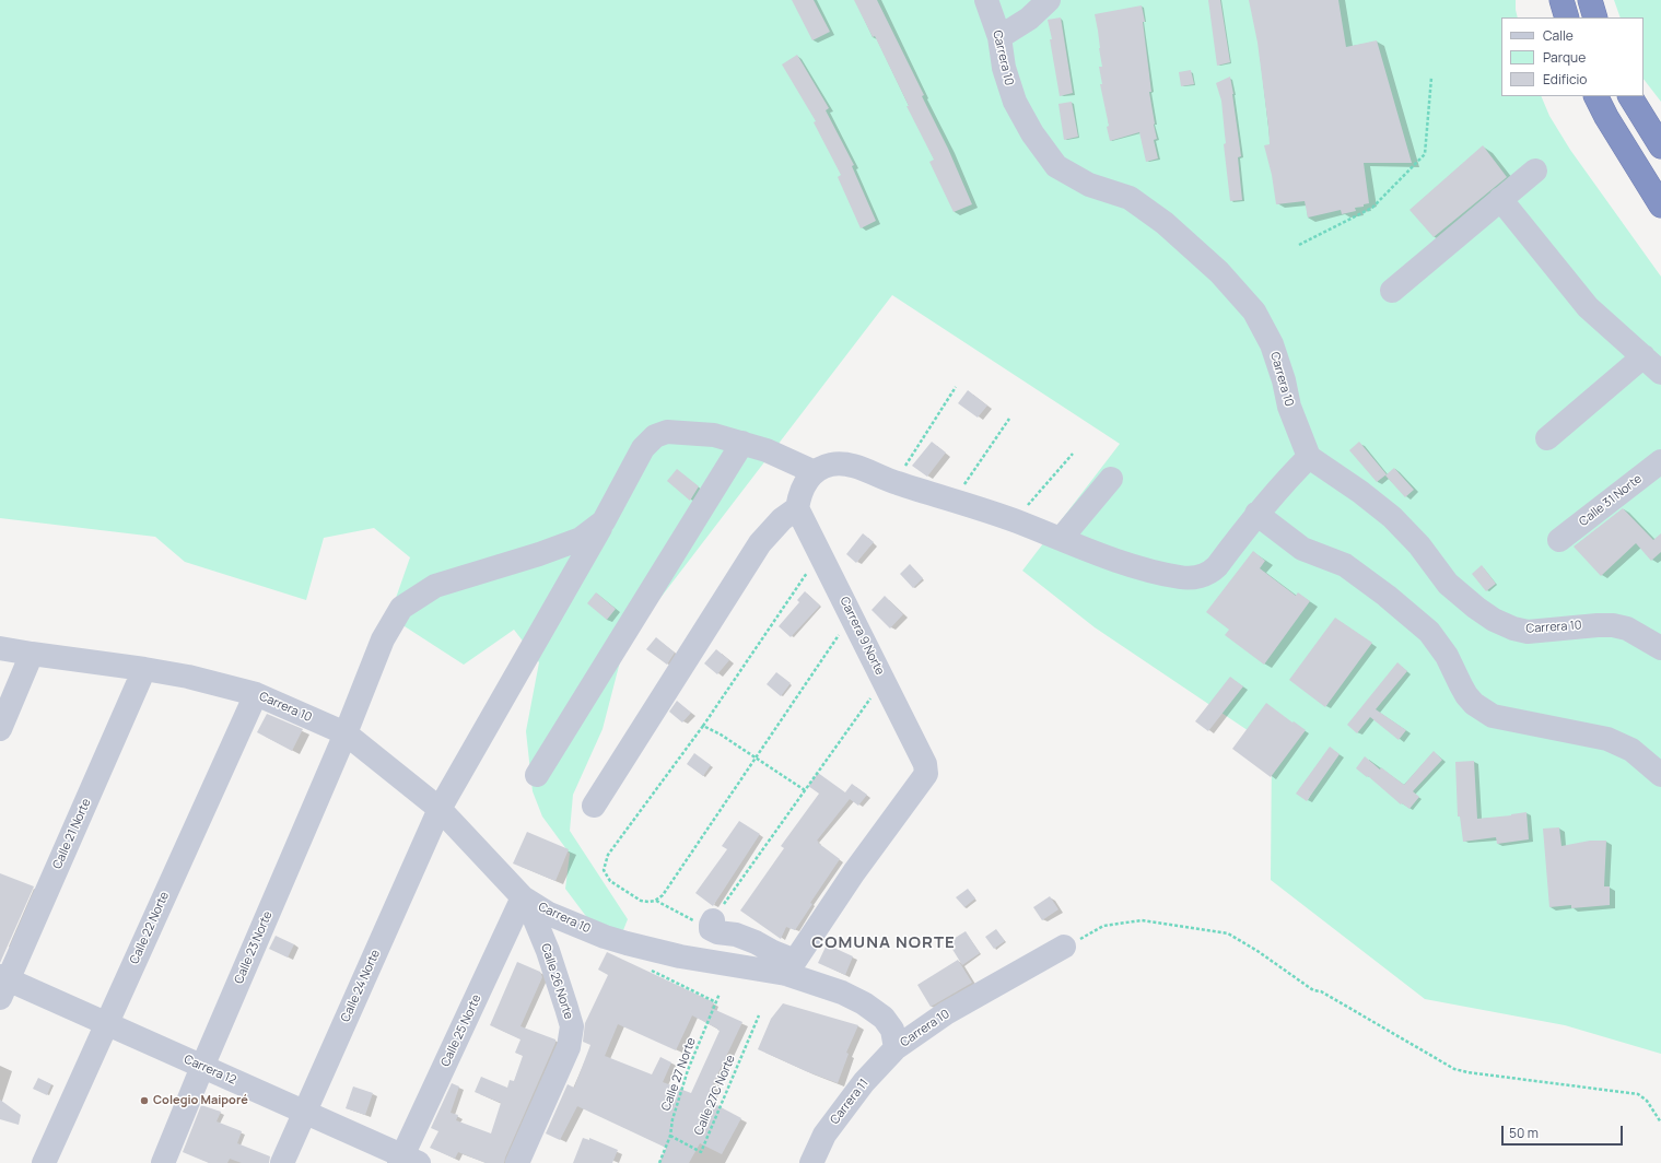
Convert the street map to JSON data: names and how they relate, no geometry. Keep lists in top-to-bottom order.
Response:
{
  "streets": {
    "street": [
      "Carrera 10",
      "Calle 31 Norte",
      "Carrera 9 Norte",
      "Calle 21 Norte",
      "Calle 22 Norte",
      "Calle 23 Norte",
      "Calle 26 Norte",
      "Calle 24 Norte",
      "Calle 25 Norte",
      "Carrera 12",
      "Carrera 11"
    ],
    "path": ["Calle 27 Norte", "Calle 27C Norte"]
  },
  "crossings": [
    ["Carrera 10", "Carrera 9 Norte"],
    ["Carrera 10", "Calle 21 Norte"],
    ["Carrera 10", "Calle 22 Norte"],
    ["Carrera 10", "Calle 23 Norte"],
    ["Carrera 10", "Calle 26 Norte"],
    ["Carrera 10", "Calle 24 Norte"],
    ["Carrera 10", "Calle 25 Norte"],
    ["Carrera 10", "Carrera 11"],
    ["Calle 21 Norte", "Carrera 12"],
    ["Calle 22 Norte", "Carrera 12"],
    ["Calle 23 Norte", "Calle 24 Norte"],
    ["Calle 23 Norte", "Carrera 12"],
    ["Calle 26 Norte", "Calle 25 Norte"],
    ["Calle 24 Norte", "Carrera 12"],
    ["Calle 25 Norte", "Carrera 12"],
    ["Calle 27 Norte", "Calle 27C Norte"]
  ],
  "districts": ["COMUNA NORTE"],
  "places": ["Colegio Maiporé"],
  "legend": ["Calle", "Parque", "Edificio"],
  "scale_bar": "50 m"
}
